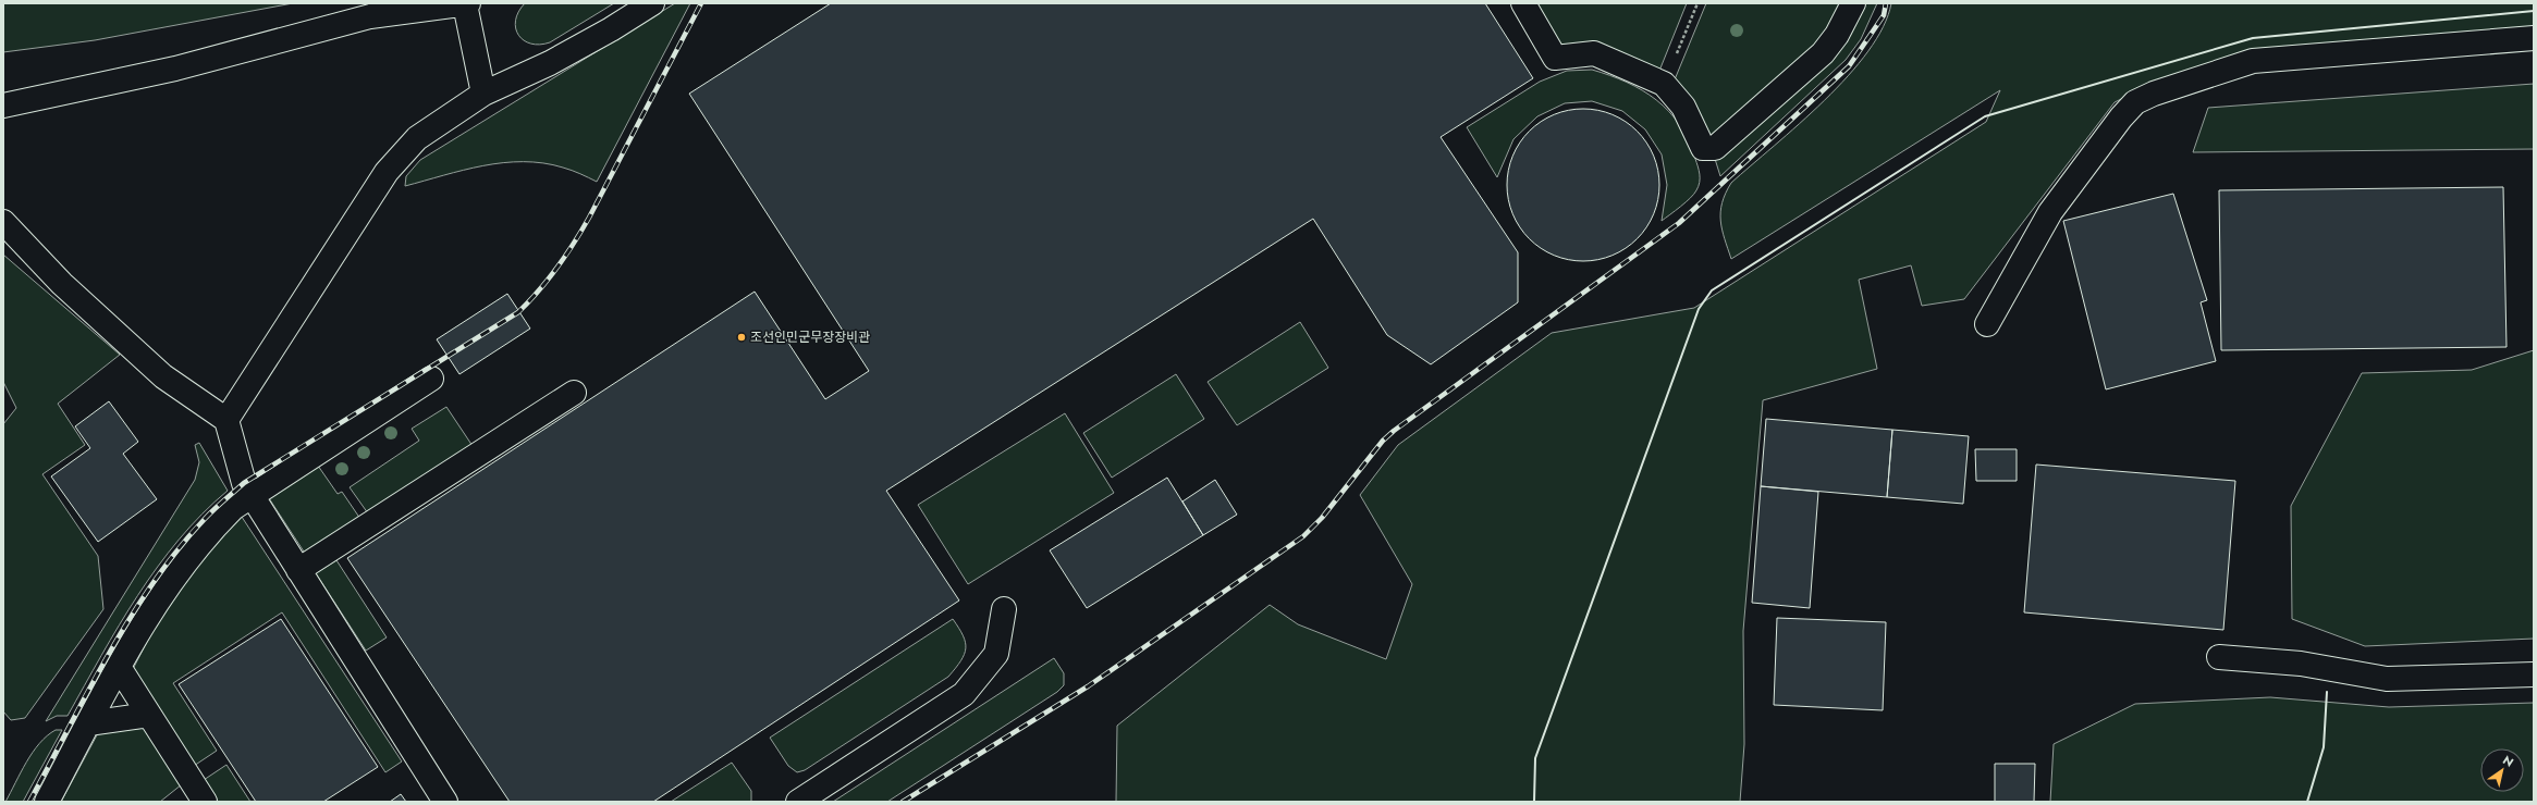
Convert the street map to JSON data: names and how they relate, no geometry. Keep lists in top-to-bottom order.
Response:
{
  "places": ["조선인민군무장장비관"],
  "north": "top right"
}
